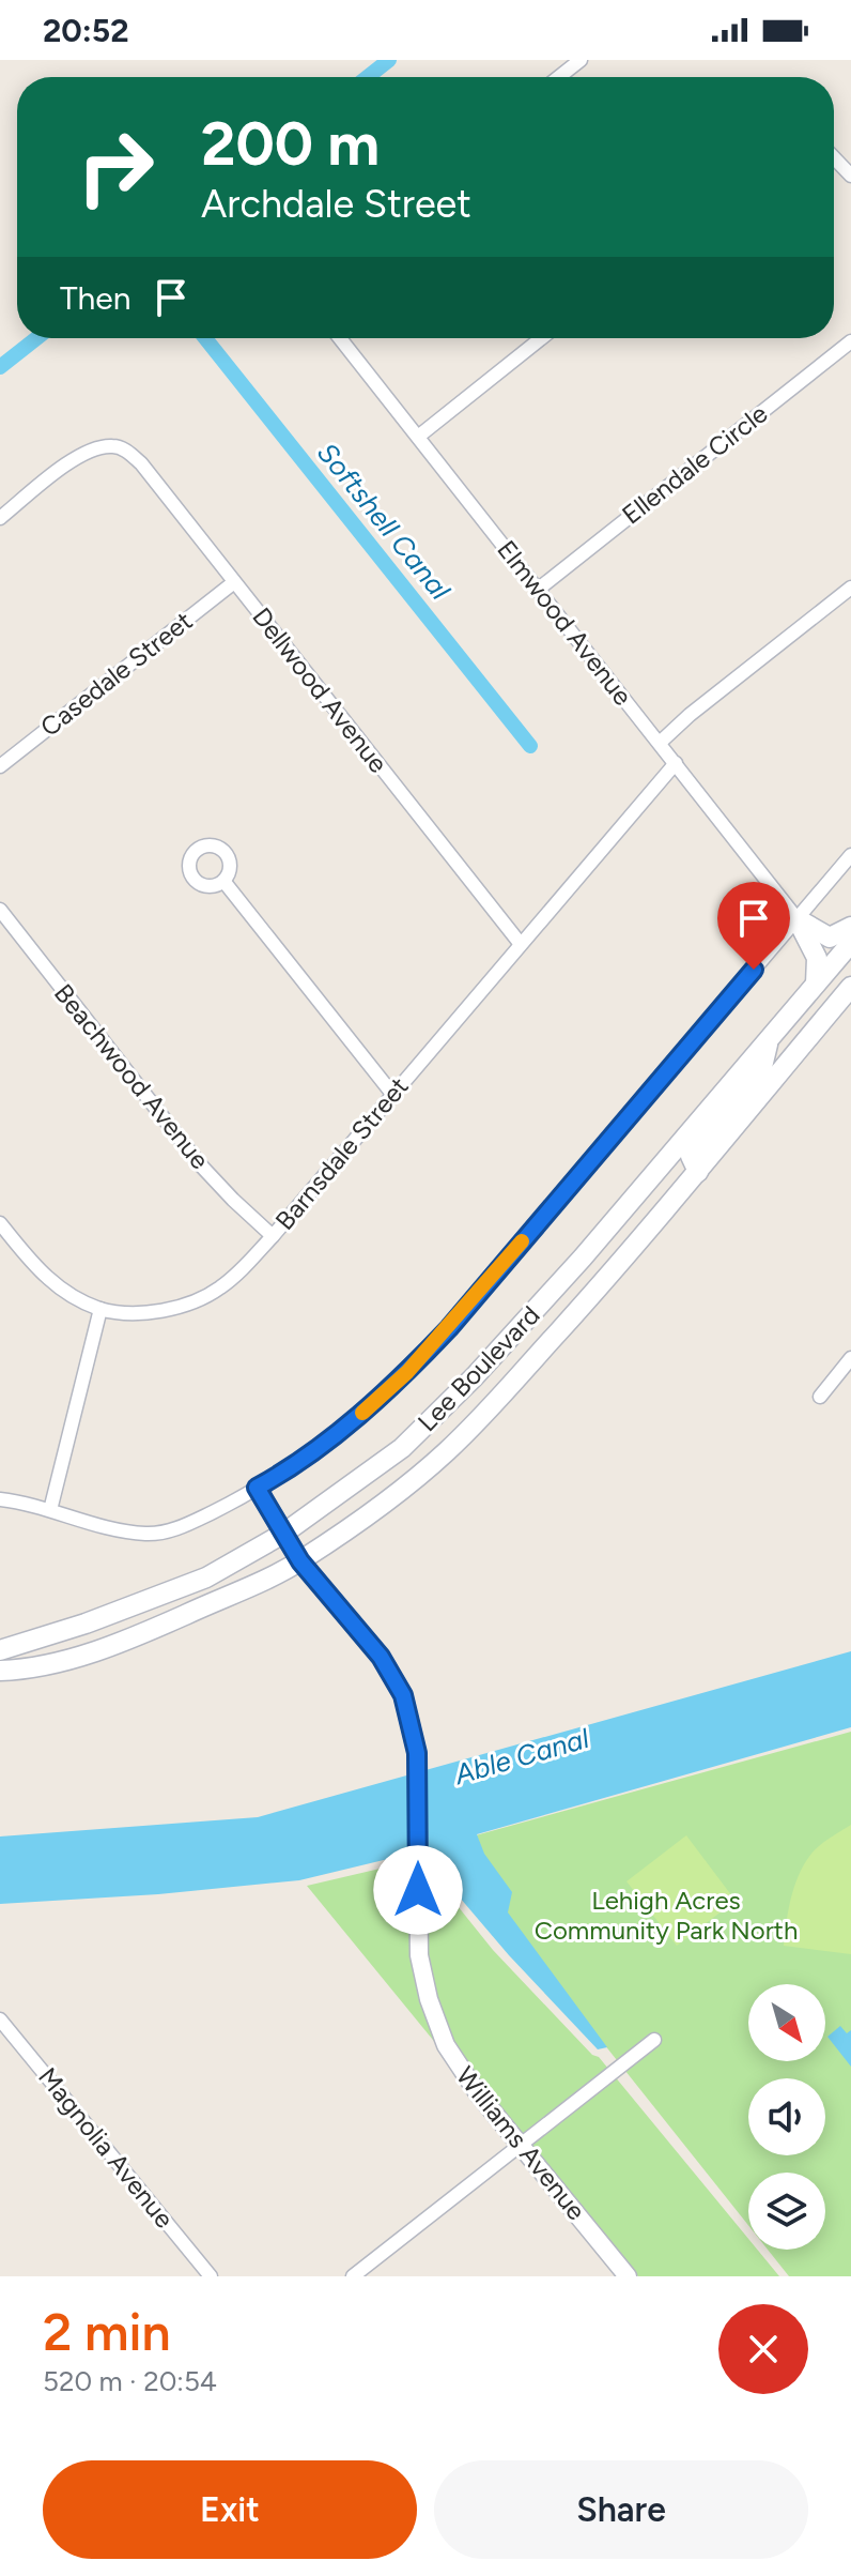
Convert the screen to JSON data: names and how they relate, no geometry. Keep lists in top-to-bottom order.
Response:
{
  "streets": {
    "main road": ["Lee Boulevard"],
    "street": [
      "Ellendale Circle",
      "Elmwood Avenue",
      "Casedale Street",
      "Dellwood Avenue",
      "Beachwood Avenue",
      "Barnsdale Street",
      "Williams Avenue",
      "Magnolia Avenue"
    ]
  },
  "crossings": [
    ["Ellendale Circle", "Elmwood Avenue"],
    ["Elmwood Avenue", "Barnsdale Street"],
    ["Casedale Street", "Dellwood Avenue"],
    ["Dellwood Avenue", "Barnsdale Street"],
    ["Beachwood Avenue", "Barnsdale Street"],
    ["Lee Boulevard", "Williams Avenue"]
  ],
  "water": ["Softshell Canal", "Able Canal"],
  "parks": ["Lehigh Acres Community Park North"],
  "north": "bottom right",
  "page": {
    "status": "20:52",
    "turn": ["200 m", "Archdale Street"],
    "then": "Then",
    "heading": ["2 min", "520 m · 20:54"],
    "buttons": ["Exit", "Share"]
  }
}
